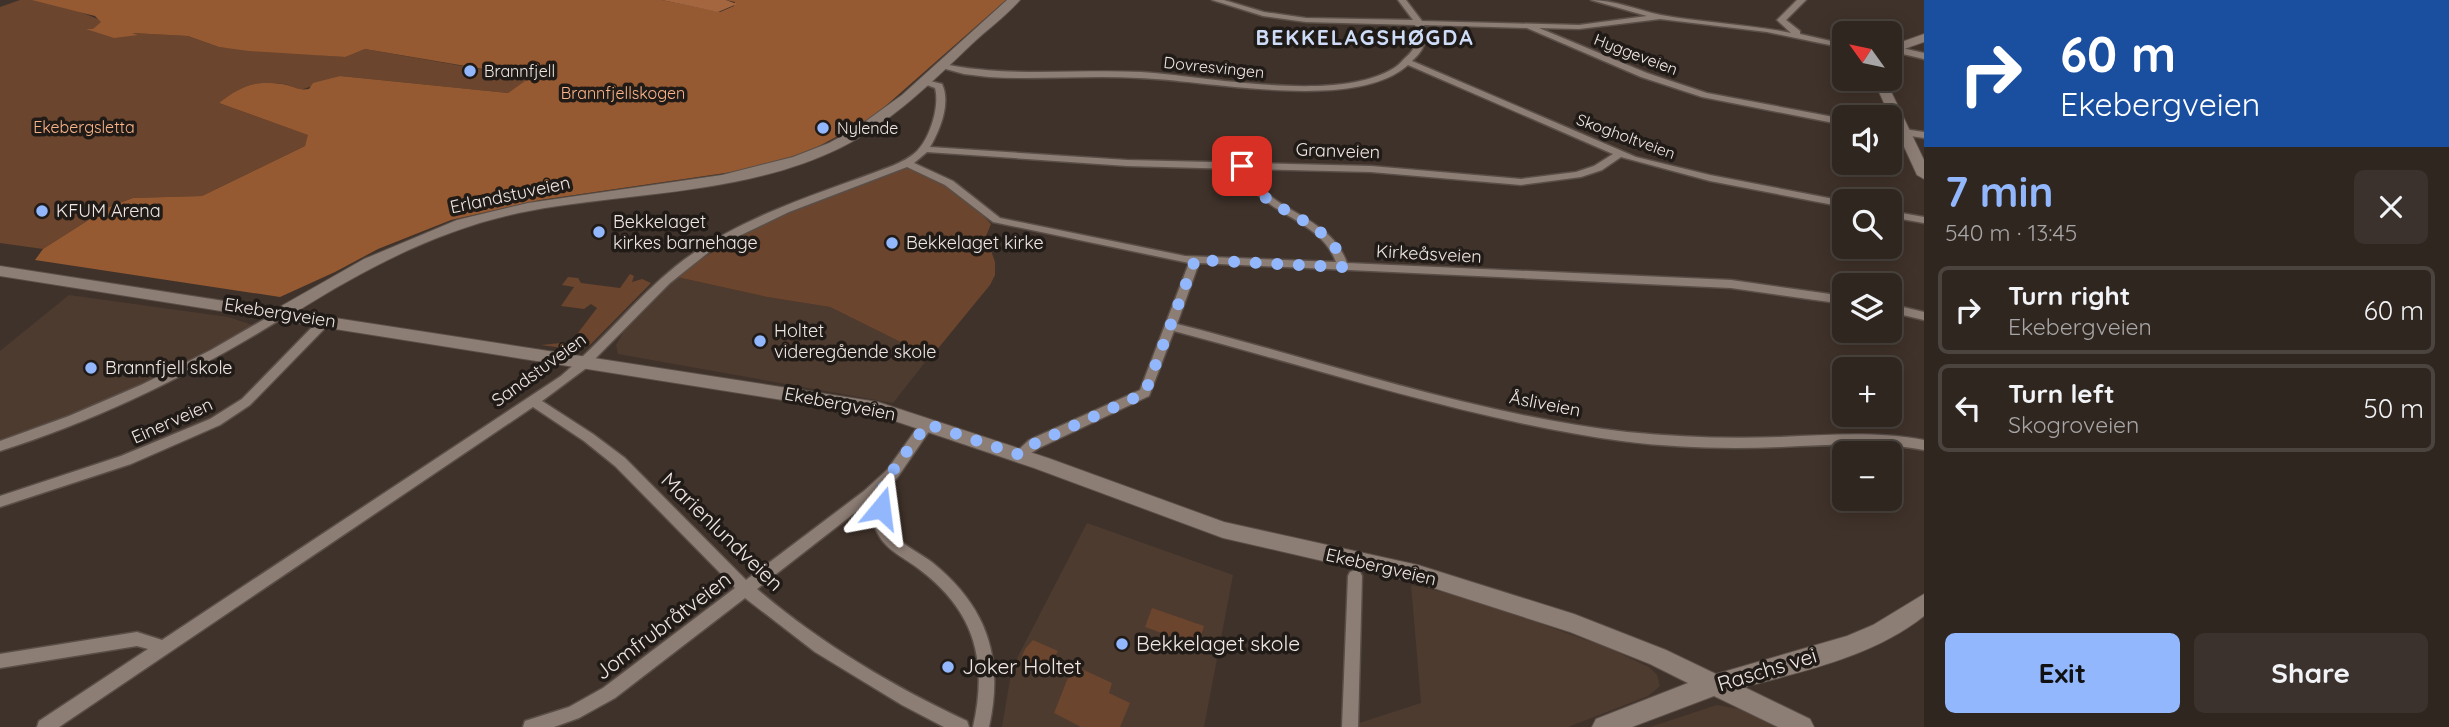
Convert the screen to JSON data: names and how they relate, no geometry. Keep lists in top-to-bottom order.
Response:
{
  "streets": {
    "street": [
      "Hyggeveien",
      "Dovresvingen",
      "Skogholtveien",
      "Granveien",
      "Erlandstuveien",
      "Kirkeåsveien",
      "Ekebergveien",
      "Sandstuveien",
      "Åsliveien",
      "Einerveien",
      "Marienlundveien",
      "Jomfrubråtveien",
      "Raschs vei"
    ]
  },
  "crossings": [
    ["Dovresvingen", "Skogholtveien"],
    ["Skogholtveien", "Granveien"],
    ["Granveien", "Sandstuveien"],
    ["Erlandstuveien", "Ekebergveien"],
    ["Erlandstuveien", "Sandstuveien"],
    ["Kirkeåsveien", "Sandstuveien"],
    ["Ekebergveien", "Sandstuveien"],
    ["Ekebergveien", "Einerveien"],
    ["Ekebergveien", "Jomfrubråtveien"],
    ["Ekebergveien", "Raschs vei"],
    ["Sandstuveien", "Marienlundveien"],
    ["Marienlundveien", "Jomfrubråtveien"]
  ],
  "districts": ["BEKKELAGSHØGDA"],
  "parks": ["Brannfjellskogen", "Ekebergsletta"],
  "places": [
    "Brannfjell",
    "Nylende",
    "KFUM Arena",
    "Bekkelaget kirkes barnehage",
    "Bekkelaget kirke",
    "Holtet videregående skole",
    "Brannfjell skole",
    "Bekkelaget skole",
    "Joker Holtet"
  ],
  "north": "top left",
  "page": {
    "turn": ["60 m", "Ekebergveien"],
    "map_buttons": ["+", "−"],
    "heading": ["7 min", "540 m · 13:45"],
    "list": [
      {
        "name": "Turn right",
        "note": "Ekebergveien",
        "value": "60 m"
      },
      {
        "name": "Turn left",
        "note": "Skogroveien",
        "value": "50 m"
      }
    ],
    "buttons": ["Exit", "Share"]
  }
}
